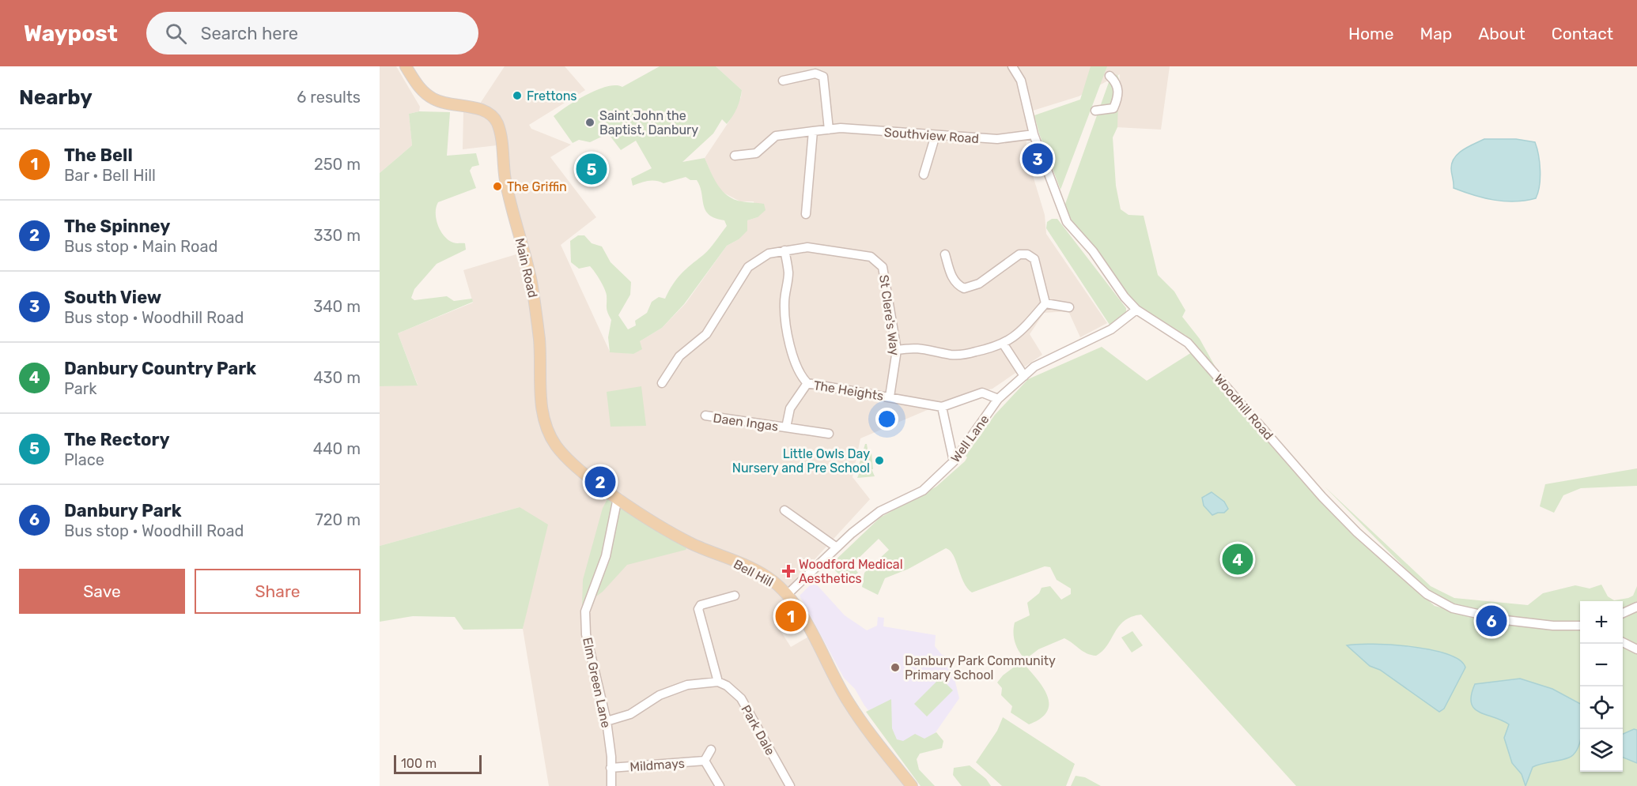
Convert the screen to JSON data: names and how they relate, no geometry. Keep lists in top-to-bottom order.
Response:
{
  "streets": {
    "main road": ["Main Road", "Bell Hill"],
    "street": [
      "Southview Road",
      "St Clere's Way",
      "The Heights",
      "Woodhill Road",
      "Daen Ingas",
      "Well Lane",
      "Elm Green Lane",
      "Park Dale",
      "Mildmays"
    ]
  },
  "crossings": [
    ["Southview Road", "Woodhill Road"],
    ["Main Road", "Bell Hill"],
    ["Main Road", "Elm Green Lane"],
    ["St Clere's Way", "The Heights"],
    ["The Heights", "Daen Ingas"],
    ["Woodhill Road", "Well Lane"],
    ["Well Lane", "Bell Hill"],
    ["Bell Hill", "Elm Green Lane"],
    ["Elm Green Lane", "Mildmays"]
  ],
  "places": {
    "other": [
      "Frettons",
      "Saint John the Baptist, Danbury",
      "The Griffin",
      "Little Owls Day Nursery and Pre School",
      "Danbury Park Community Primary School"
    ],
    "health": ["Woodford Medical Aesthetics"]
  },
  "scale_bar": "100 m",
  "page": {
    "header": "Waypost",
    "search": "Search here",
    "nav": [
      "Home",
      "Map",
      "About",
      "Contact"
    ],
    "heading": ["Nearby", "6 results"],
    "list": [
      {
        "mark": "1",
        "name": "The Bell",
        "note": "Bar · Bell Hill",
        "value": "250 m"
      },
      {
        "mark": "2",
        "name": "The Spinney",
        "note": "Bus stop · Main Road",
        "value": "330 m"
      },
      {
        "mark": "3",
        "name": "South View",
        "note": "Bus stop · Woodhill Road",
        "value": "340 m"
      },
      {
        "mark": "4",
        "name": "Danbury Country Park",
        "note": "Park",
        "value": "430 m"
      },
      {
        "mark": "5",
        "name": "The Rectory",
        "note": "Place",
        "value": "440 m"
      },
      {
        "mark": "6",
        "name": "Danbury Park",
        "note": "Bus stop · Woodhill Road",
        "value": "720 m"
      }
    ],
    "pins": [
      "3",
      "5",
      "2",
      "4",
      "1",
      "6"
    ],
    "buttons": ["Save", "Share"],
    "map_buttons": ["+", "−"],
    "scale": "100 m"
  }
}
